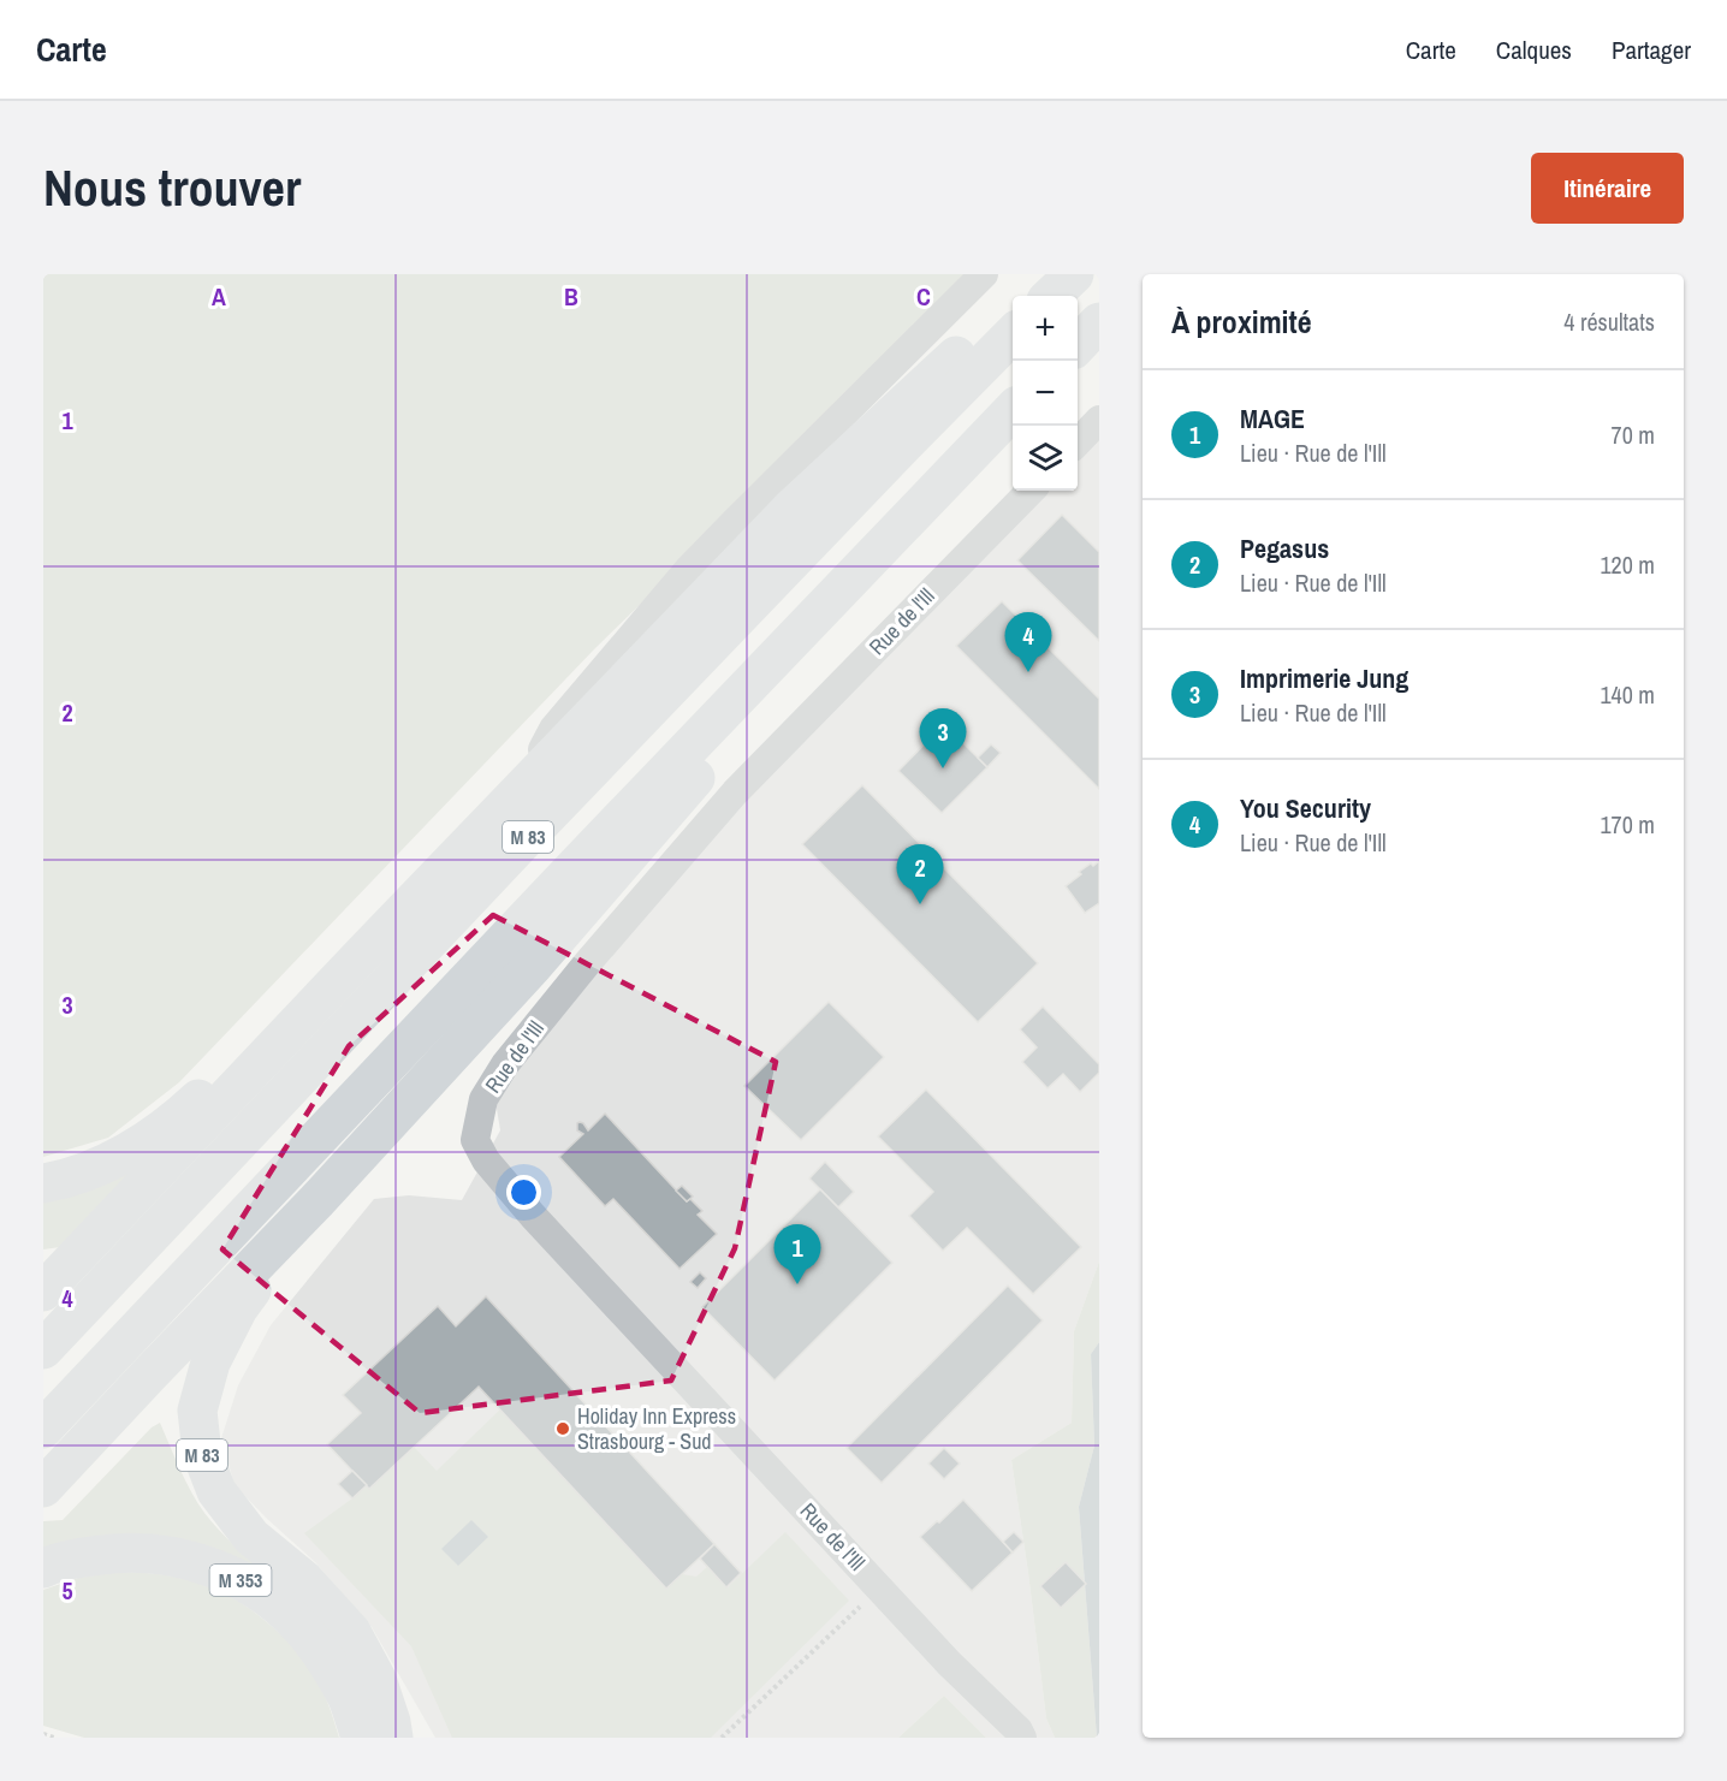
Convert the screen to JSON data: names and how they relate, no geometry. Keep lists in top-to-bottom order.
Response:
{
  "streets": {
    "highway": ["M 83", "M 353"],
    "street": ["Rue de l'Ill"]
  },
  "places": ["Holiday Inn Express Strasbourg - Sud"],
  "page": {
    "header": "Carte",
    "nav": ["Carte", "Calques", "Partager"],
    "buttons": "Itinéraire",
    "title": "Nous trouver",
    "heading": ["À proximité", "4 résultats"],
    "map_buttons": ["+", "−"],
    "list": [
      {
        "mark": "1",
        "name": "MAGE",
        "note": "Lieu · Rue de l'Ill",
        "value": "70 m"
      },
      {
        "mark": "2",
        "name": "Pegasus",
        "note": "Lieu · Rue de l'Ill",
        "value": "120 m"
      },
      {
        "mark": "3",
        "name": "Imprimerie Jung",
        "note": "Lieu · Rue de l'Ill",
        "value": "140 m"
      },
      {
        "mark": "4",
        "name": "You Security",
        "note": "Lieu · Rue de l'Ill",
        "value": "170 m"
      }
    ],
    "pins": [
      "4",
      "3",
      "2",
      "1"
    ]
  },
  "grid": {
    "columns": ["A", "B", "C"],
    "rows": [
      "1",
      "2",
      "3",
      "4",
      "5"
    ]
  }
}
